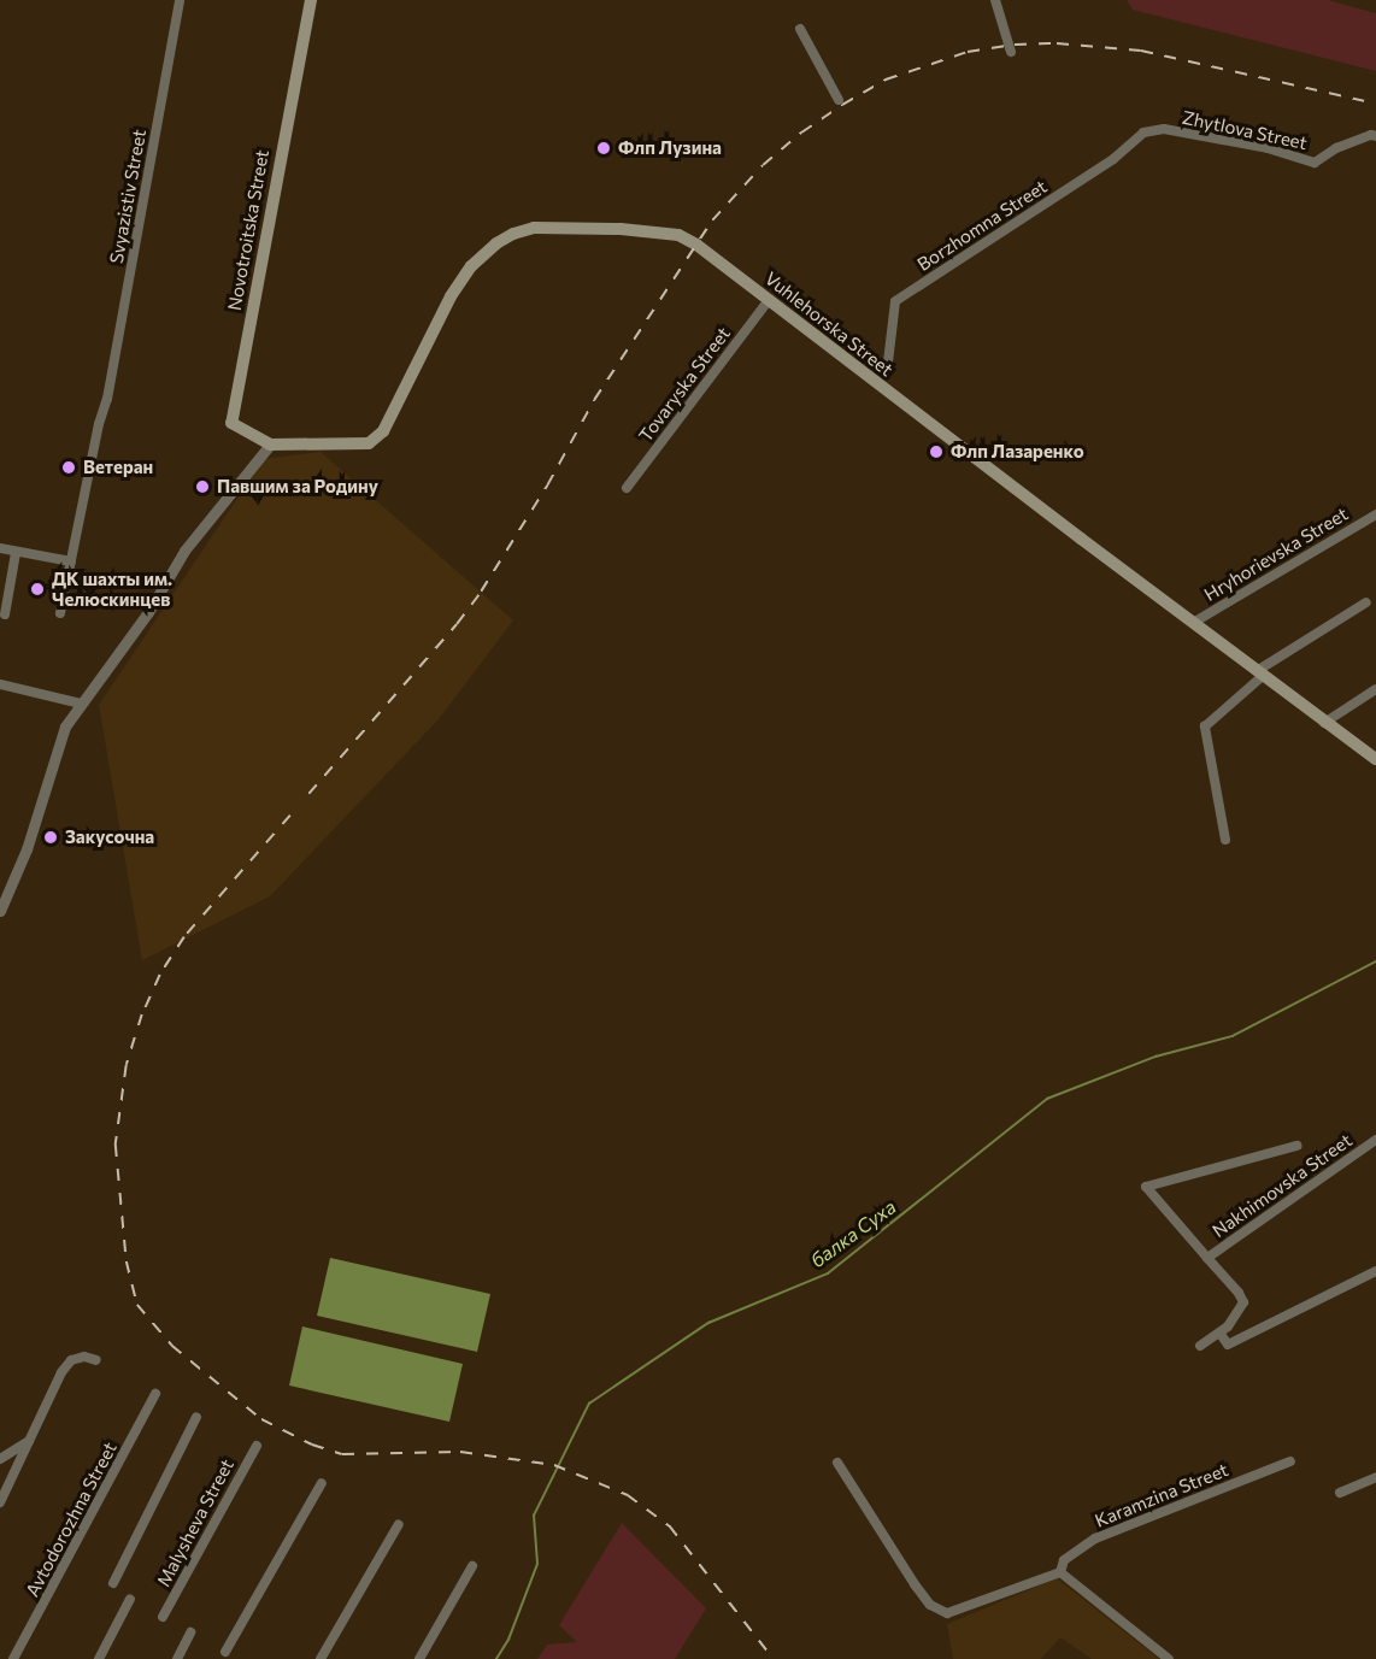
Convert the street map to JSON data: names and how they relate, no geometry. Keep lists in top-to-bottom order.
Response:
{
  "streets": {
    "main road": ["Novotroitska Street", "Vuhlehorska Street"],
    "street": [
      "Zhytlova Street",
      "Svyazistiv Street",
      "Borzhomna Street",
      "Tovaryska Street",
      "Hryhorievska Street",
      "Nakhimovska Street",
      "Karamzina Street",
      "Avtodorozhna Street",
      "Malysheva Street"
    ]
  },
  "crossings": [
    ["Zhytlova Street", "Borzhomna Street"],
    ["Novotroitska Street", "Vuhlehorska Street"],
    ["Vuhlehorska Street", "Tovaryska Street"],
    ["Vuhlehorska Street", "Hryhorievska Street"]
  ],
  "water": ["балка Суха"],
  "places": [
    "Флп Лузина",
    "Флп Лазаренко",
    "Ветеран",
    "Павшим за Родину",
    "ДК шахты им. Челюскинцев",
    "Закусочна"
  ]
}
